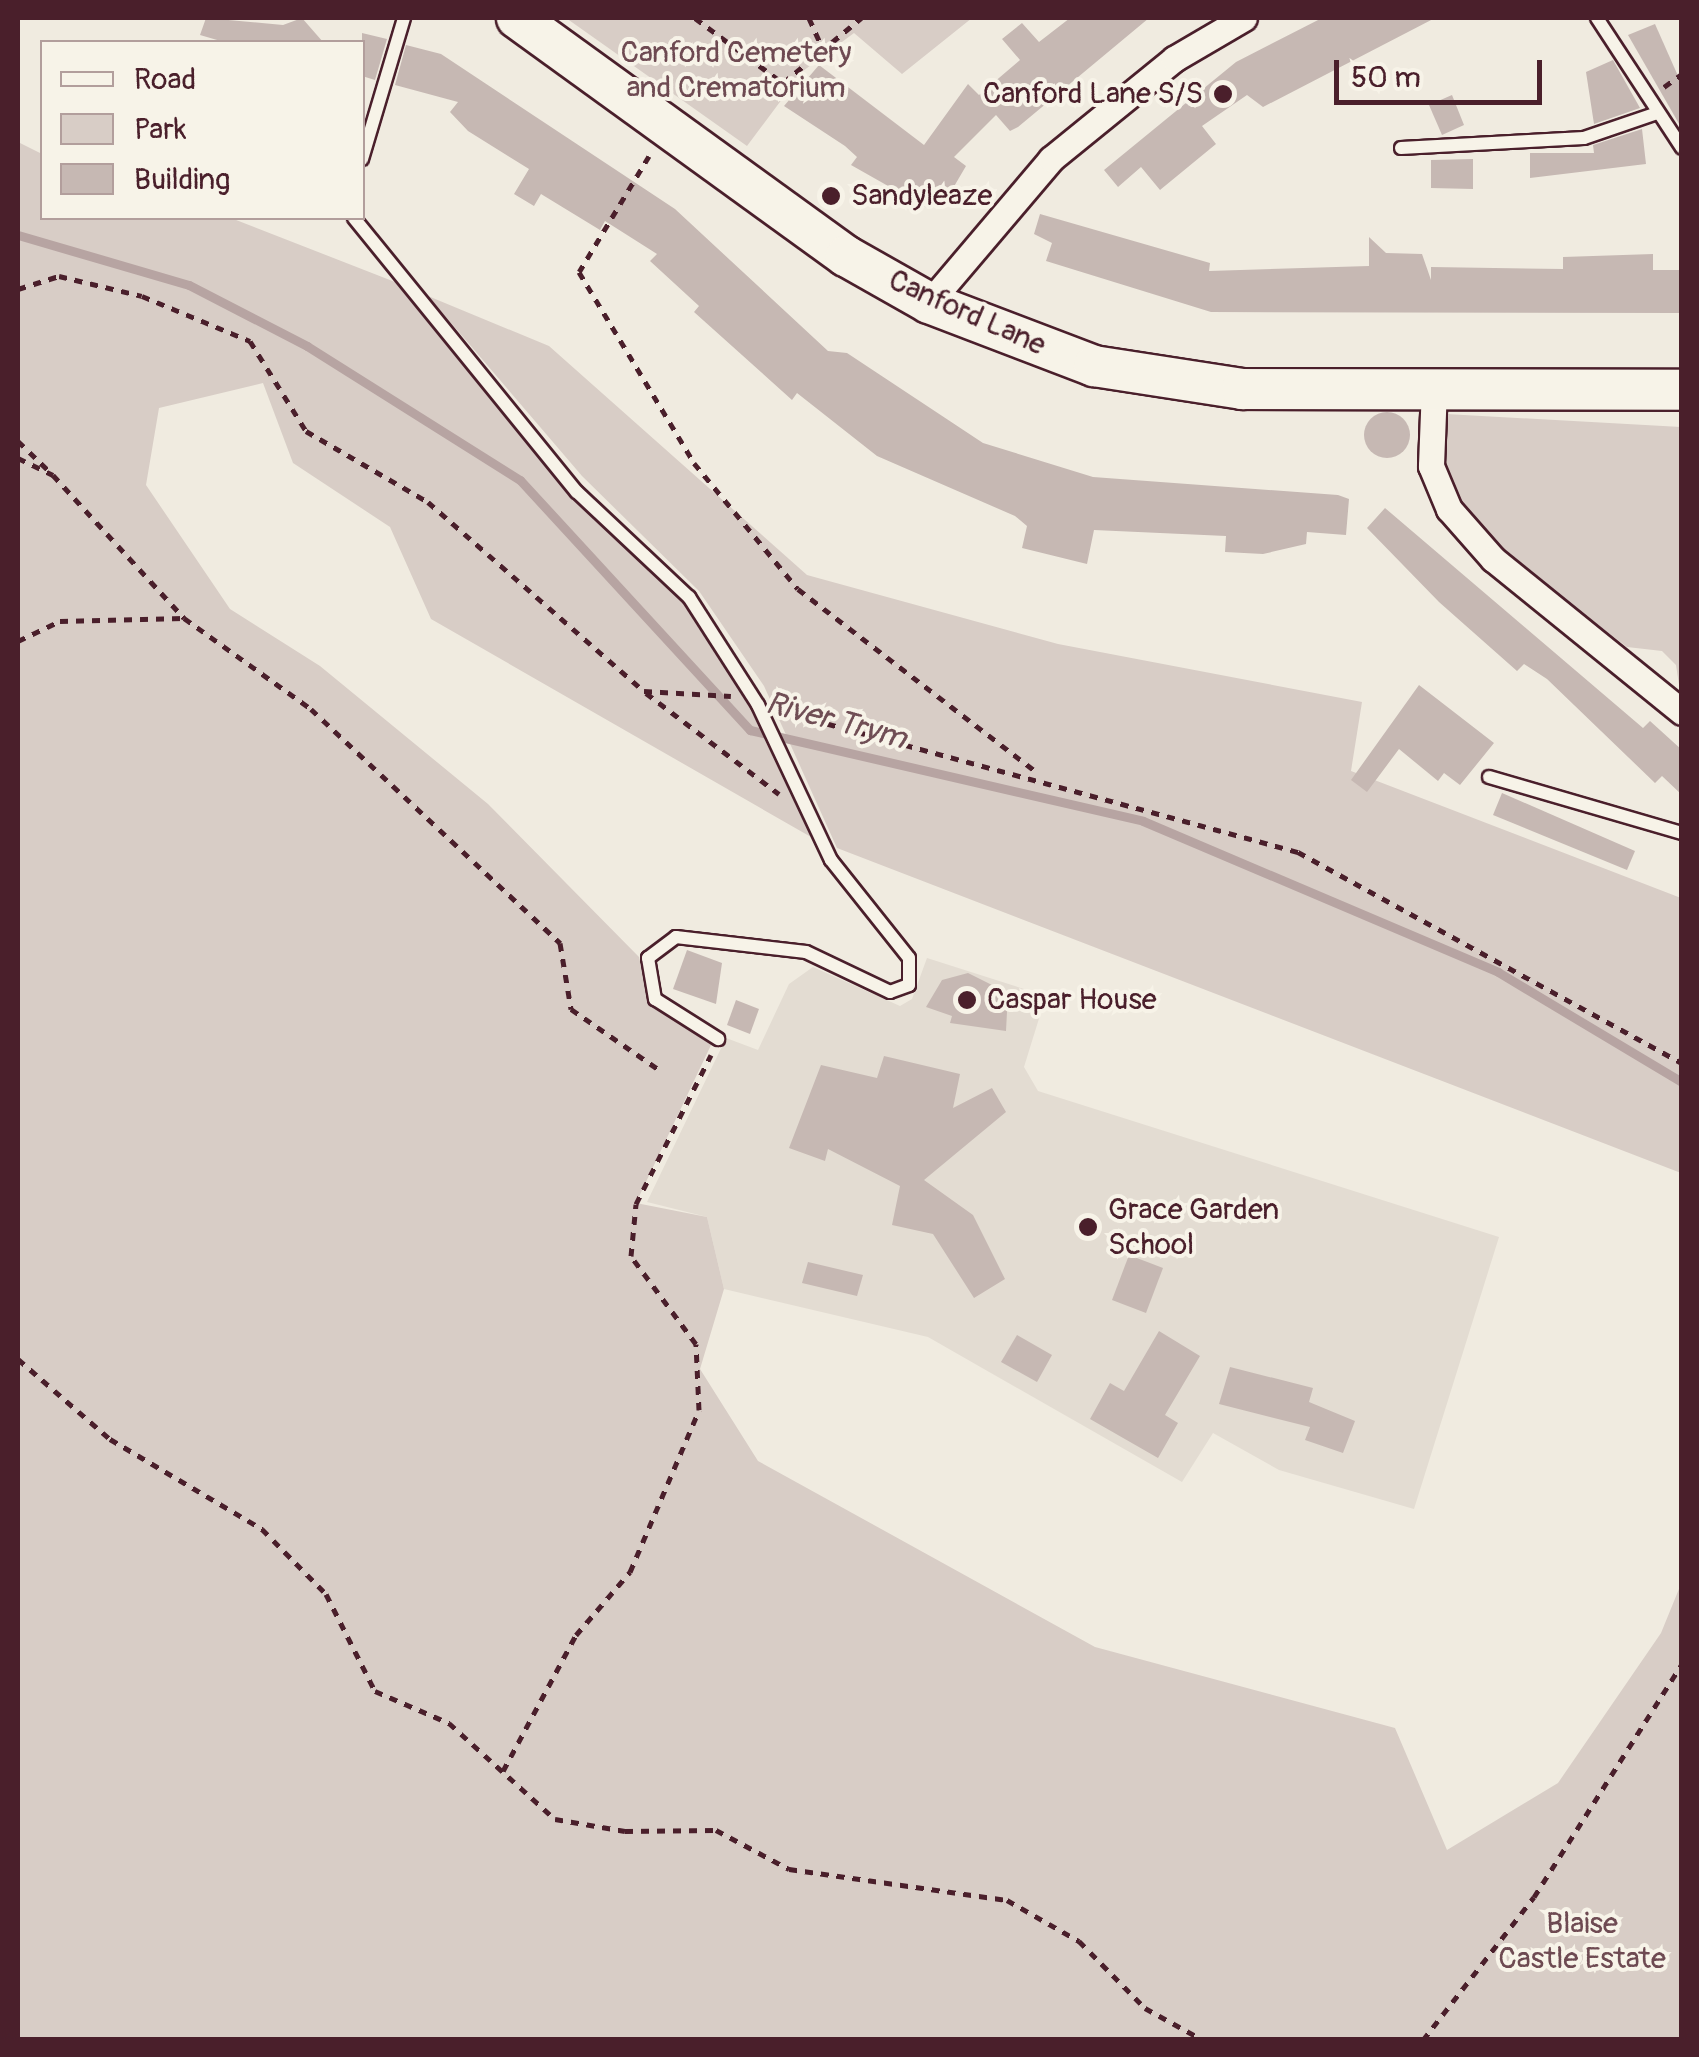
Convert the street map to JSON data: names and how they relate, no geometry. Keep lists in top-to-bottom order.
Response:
{
  "streets": {
    "main road": ["Canford Lane"]
  },
  "water": ["River Trym"],
  "parks": ["Canford Cemetery and Crematorium", "Blaise Castle Estate"],
  "places": [
    "Canford Lane S/S",
    "Sandyleaze",
    "Caspar House",
    "Grace Garden School"
  ],
  "legend": ["Road", "Park", "Building"],
  "scale_bar": "50 m"
}
